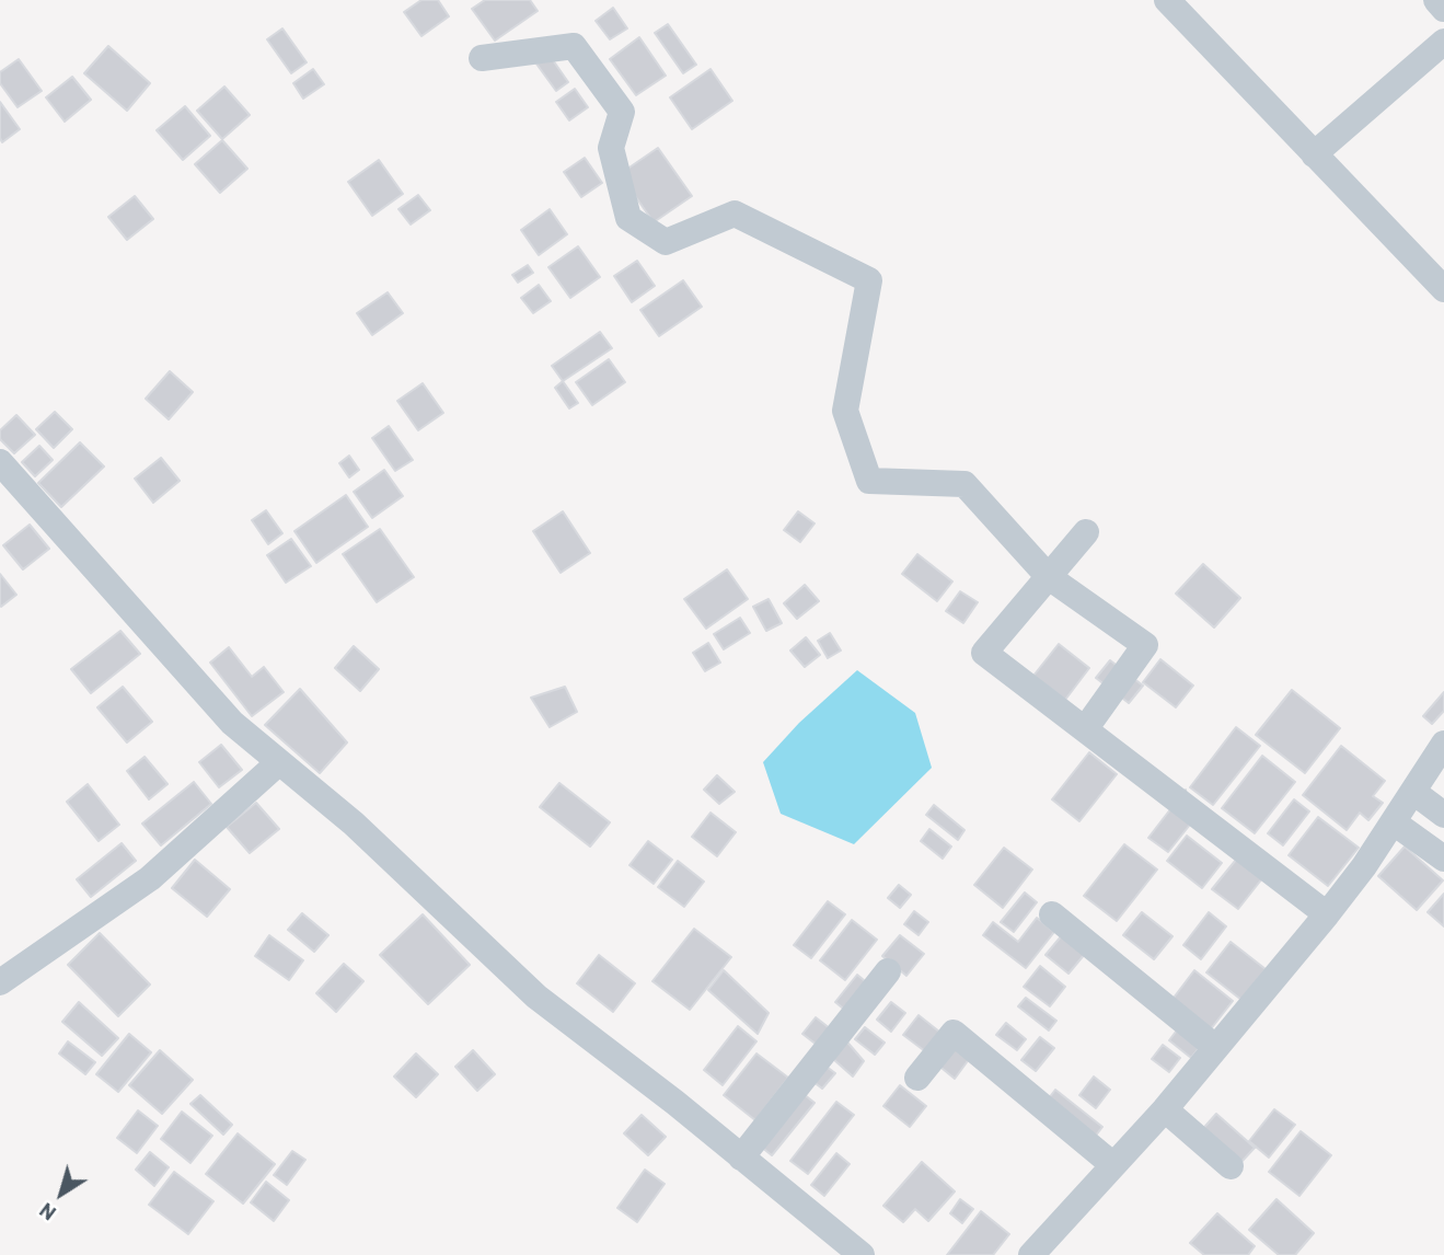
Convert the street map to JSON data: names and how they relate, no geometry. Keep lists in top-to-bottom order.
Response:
{
  "north": "bottom left"
}
